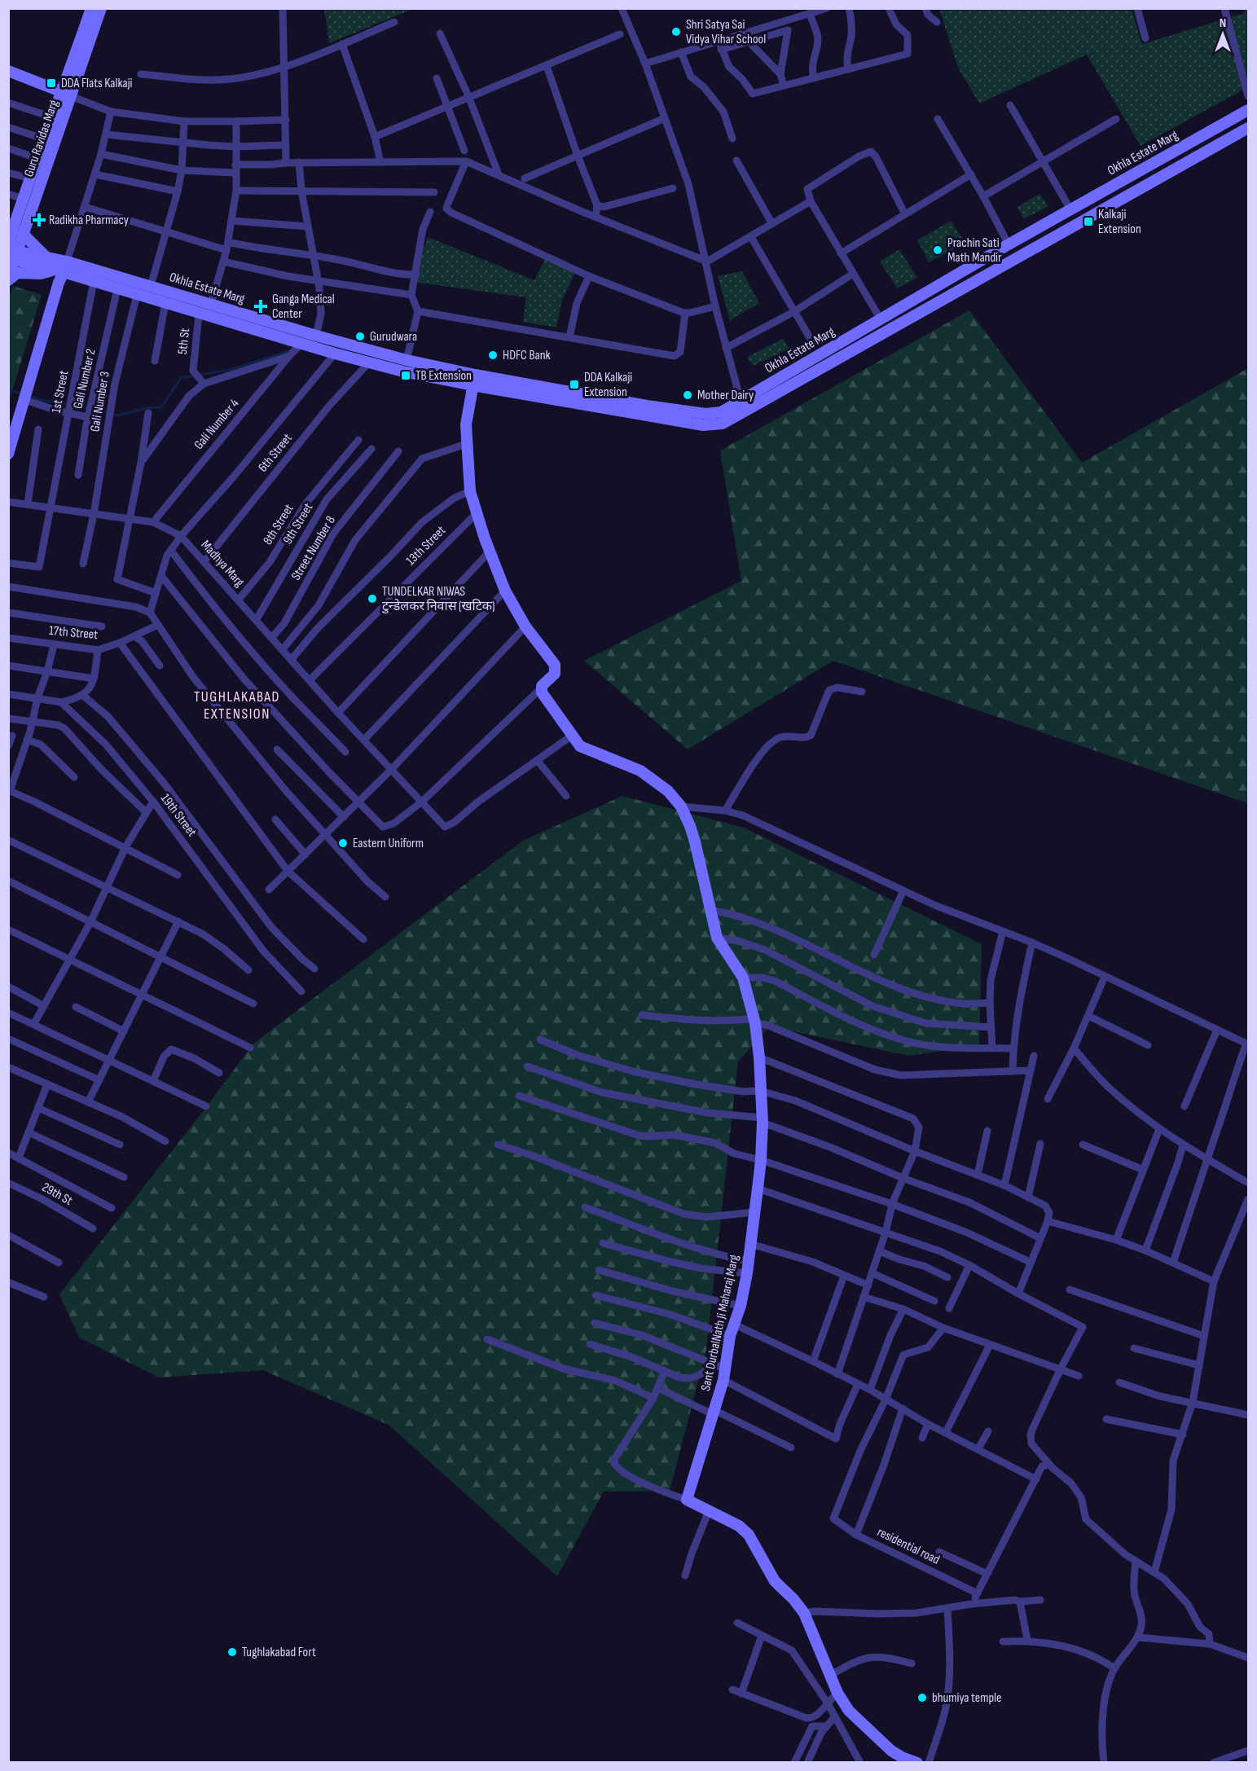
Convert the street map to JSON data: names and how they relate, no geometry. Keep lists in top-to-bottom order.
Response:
{
  "streets": {
    "main road": ["Guru Ravidas Marg", "Okhla Estate Marg", "Sant DurbalNath Ji Maharaj Marg"],
    "street": [
      "5th St",
      "Gali Number 2",
      "1st Street",
      "Gali Number 3",
      "Gali Number 4",
      "6th Street",
      "9th Street",
      "8th Street",
      "13th Street",
      "Street Number 8",
      "Madhya Marg",
      "17th Street",
      "19th Street",
      "29th St",
      "residential road"
    ]
  },
  "crossings": [
    ["Guru Ravidas Marg", "Okhla Estate Marg"],
    ["Okhla Estate Marg", "5th St"],
    ["Okhla Estate Marg", "Gali Number 2"],
    ["Okhla Estate Marg", "1st Street"],
    ["Okhla Estate Marg", "Gali Number 3"],
    ["Okhla Estate Marg", "Gali Number 4"],
    ["Okhla Estate Marg", "6th Street"],
    ["1st Street", "Madhya Marg"],
    ["Gali Number 3", "Madhya Marg"],
    ["Gali Number 4", "Madhya Marg"],
    ["6th Street", "Madhya Marg"],
    ["9th Street", "Madhya Marg"],
    ["8th Street", "Madhya Marg"],
    ["13th Street", "Madhya Marg"],
    ["Street Number 8", "Madhya Marg"]
  ],
  "districts": ["TUGHLAKABAD EXTENSION"],
  "places": {
    "other": [
      "Shri Satya Sai Vidya Vihar School",
      "Prachin Sati Math Mandir",
      "Gurudwara",
      "HDFC Bank",
      "Mother Dairy",
      "TUNDELKAR NIWAS टुन्डेलकर निवास (खटिक)",
      "Eastern Uniform",
      "Tughlakabad Fort",
      "bhumiya temple"
    ],
    "transit": [
      "DDA Flats Kalkaji",
      "Kalkaji Extension",
      "TB Extension",
      "DDA Kalkaji Extension"
    ],
    "health": ["Radikha Pharmacy", "Ganga Medical Center"]
  },
  "north": "top"
}
